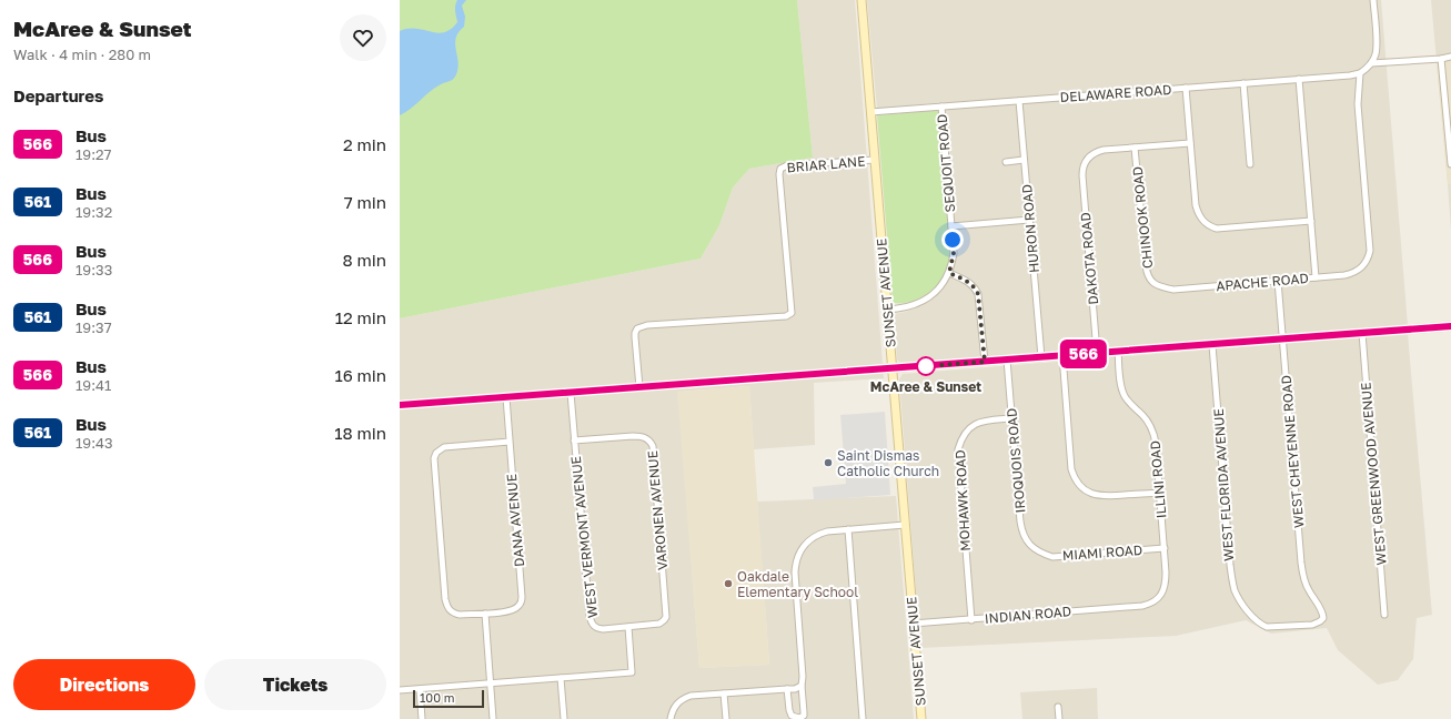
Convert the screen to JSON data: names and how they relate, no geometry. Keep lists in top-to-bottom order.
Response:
{
  "streets": {
    "street": [
      "DELAWARE ROAD",
      "SEQUOIT ROAD",
      "BRIAR LANE",
      "CHINOOK ROAD",
      "HURON ROAD",
      "DAKOTA ROAD",
      "APACHE ROAD",
      "SUNSET AVENUE",
      "WEST CHEYENNE ROAD",
      "IROQUOIS ROAD",
      "WEST GREENWOOD AVENUE",
      "ILLINI ROAD",
      "WEST FLORIDA AVENUE",
      "MOHAWK ROAD",
      "VARONEN AVENUE",
      "DANA AVENUE",
      "WEST VERMONT AVENUE",
      "MIAMI ROAD",
      "INDIAN ROAD"
    ]
  },
  "crossings": [
    ["DELAWARE ROAD", "SEQUOIT ROAD"],
    ["DELAWARE ROAD", "HURON ROAD"],
    ["DELAWARE ROAD", "APACHE ROAD"],
    ["DELAWARE ROAD", "SUNSET AVENUE"],
    ["BRIAR LANE", "SUNSET AVENUE"],
    ["CHINOOK ROAD", "DAKOTA ROAD"],
    ["CHINOOK ROAD", "APACHE ROAD"],
    ["APACHE ROAD", "WEST CHEYENNE ROAD"],
    ["SUNSET AVENUE", "INDIAN ROAD"],
    ["WEST CHEYENNE ROAD", "WEST FLORIDA AVENUE"],
    ["IROQUOIS ROAD", "MOHAWK ROAD"],
    ["IROQUOIS ROAD", "MIAMI ROAD"],
    ["ILLINI ROAD", "MIAMI ROAD"],
    ["ILLINI ROAD", "INDIAN ROAD"],
    ["MOHAWK ROAD", "INDIAN ROAD"],
    ["VARONEN AVENUE", "WEST VERMONT AVENUE"]
  ],
  "places": ["McAree & Sunset", "Saint Dismas Catholic Church", "Oakdale Elementary School"],
  "lines": ["bus line 566"],
  "scale_bar": "100 m",
  "page": {
    "heading": [
      ["McAree & Sunset", "Walk · 4 min · 280 m"],
      "Departures"
    ],
    "on_map": "566",
    "list": [
      {
        "mark": "566",
        "name": "Bus",
        "note": "19:27",
        "value": "2 min"
      },
      {
        "mark": "561",
        "name": "Bus",
        "note": "19:32",
        "value": "7 min"
      },
      {
        "mark": "566",
        "name": "Bus",
        "note": "19:33",
        "value": "8 min"
      },
      {
        "mark": "561",
        "name": "Bus",
        "note": "19:37",
        "value": "12 min"
      },
      {
        "mark": "566",
        "name": "Bus",
        "note": "19:41",
        "value": "16 min"
      },
      {
        "mark": "561",
        "name": "Bus",
        "note": "19:43",
        "value": "18 min"
      }
    ],
    "buttons": ["Directions", "Tickets"],
    "scale": "100 m"
  }
}
